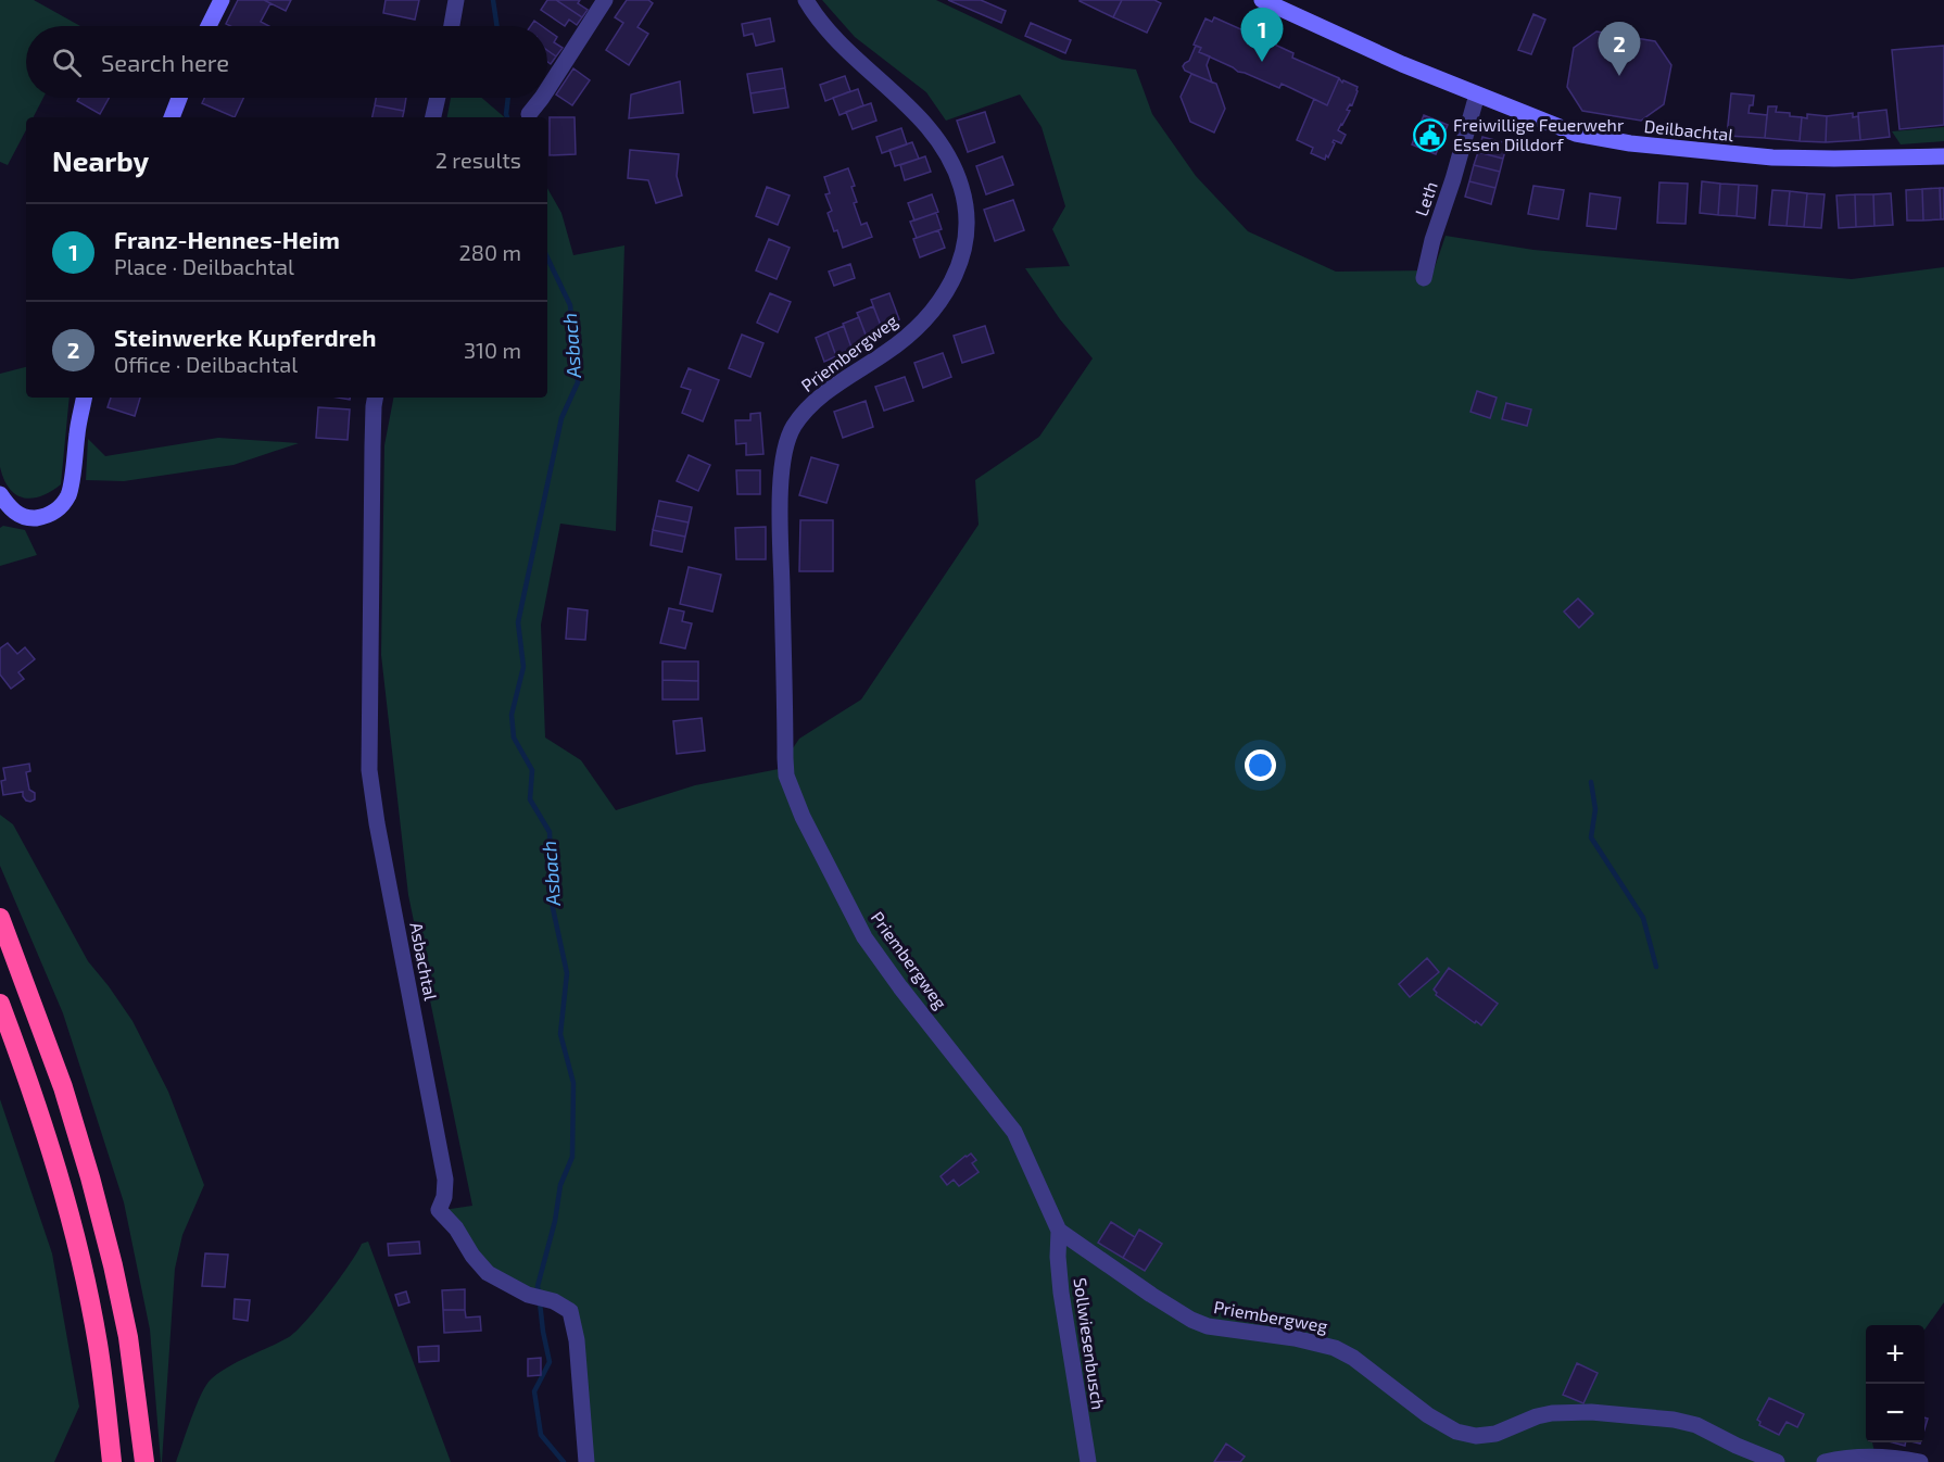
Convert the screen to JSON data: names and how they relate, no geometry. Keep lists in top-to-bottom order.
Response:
{
  "streets": {
    "street": [
      "Deilbachtal",
      "Leth",
      "Priembergweg",
      "Asbachtal",
      "Sollwiesenbusch"
    ]
  },
  "crossings": [
    ["Deilbachtal", "Leth"],
    ["Priembergweg", "Sollwiesenbusch"]
  ],
  "water": ["Asbach"],
  "places": {
    "public building": ["Freiwillige Feuerwehr Essen Dilldorf"]
  },
  "page": {
    "pins": ["1", "2"],
    "search": "Search here",
    "heading": ["Nearby", "2 results"],
    "list": [
      {
        "mark": "1",
        "name": "Franz-Hennes-Heim",
        "note": "Place · Deilbachtal",
        "value": "280 m"
      },
      {
        "mark": "2",
        "name": "Steinwerke Kupferdreh",
        "note": "Office · Deilbachtal",
        "value": "310 m"
      }
    ],
    "map_buttons": ["+", "−"]
  }
}
